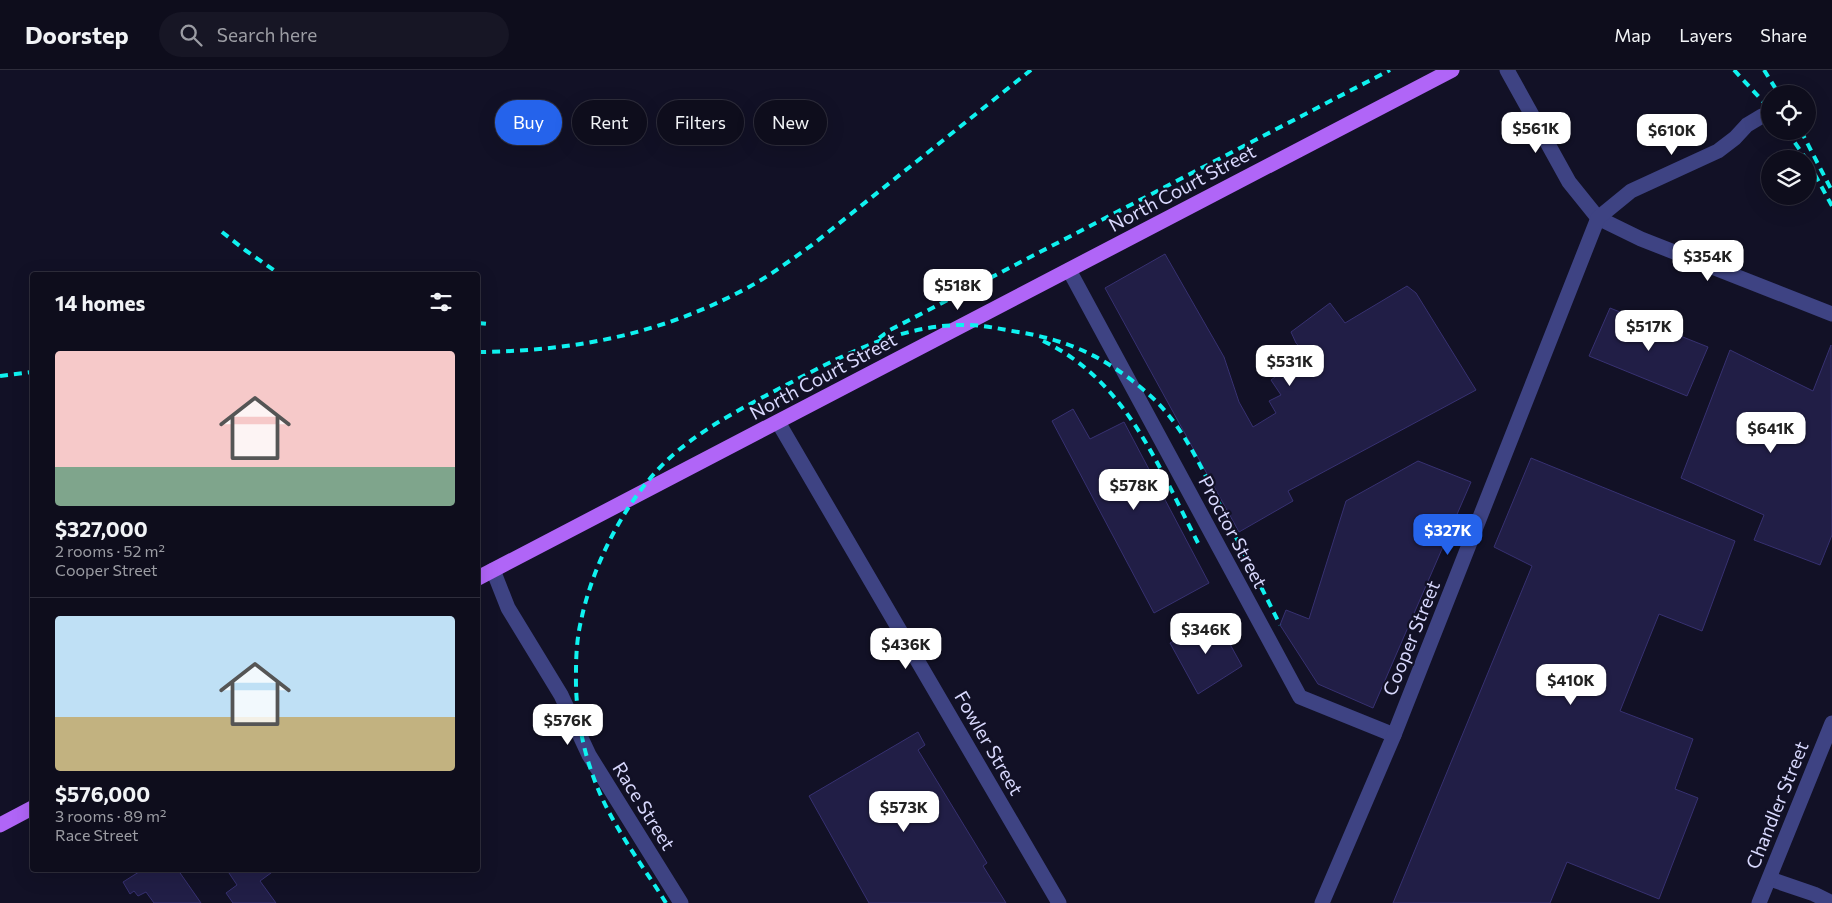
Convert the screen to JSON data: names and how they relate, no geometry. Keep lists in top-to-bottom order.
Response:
{
  "streets": {
    "main road": ["North Court Street"],
    "street": [
      "Proctor Street",
      "Cooper Street",
      "Fowler Street",
      "Chandler Street",
      "Race Street"
    ]
  },
  "crossings": [
    ["North Court Street", "Proctor Street"],
    ["North Court Street", "Fowler Street"],
    ["North Court Street", "Race Street"],
    ["Proctor Street", "Cooper Street"]
  ],
  "page": {
    "header": "Doorstep",
    "search": "Search here",
    "nav": ["Map", "Layers", "Share"],
    "chip": [
      "Buy",
      "Rent",
      "Filters",
      "New"
    ],
    "price": [
      "$561K",
      "$610K",
      "$354K",
      "$518K",
      "$517K",
      "$531K",
      "$641K",
      "$578K",
      "$327K",
      "$346K",
      "$436K",
      "$410K",
      "$576K",
      "$573K"
    ],
    "heading": "14 homes",
    "list": [
      {
        "name": "$327,000",
        "note": "2 rooms · 52 m² · Cooper Street"
      },
      {
        "name": "$576,000",
        "note": "3 rooms · 89 m² · Race Street"
      }
    ]
  }
}
